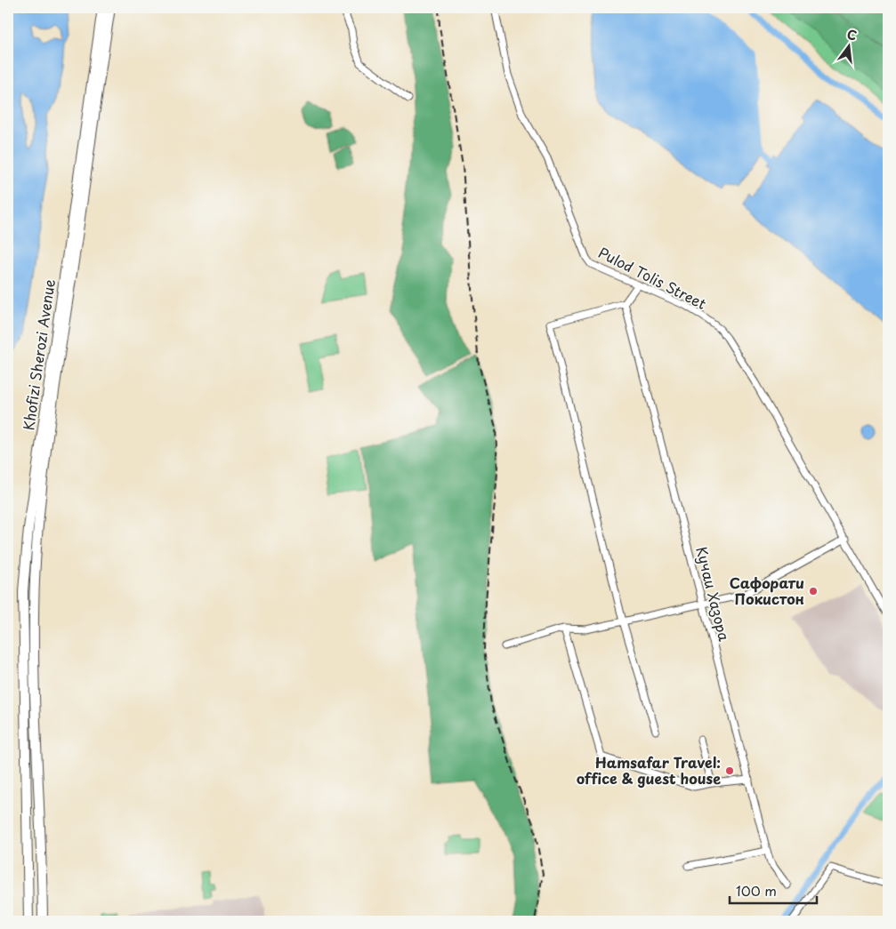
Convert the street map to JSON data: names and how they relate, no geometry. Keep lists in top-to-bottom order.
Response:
{
  "streets": {
    "main road": ["Khofizi Sherozi Avenue"],
    "street": ["Pulod Tolis Street", "Кучаи Хазора"]
  },
  "places": ["Сафорати Покистон", "Hamsafar Travel: office & guest house"],
  "scale_bar": "100 m",
  "north": "top"
}
